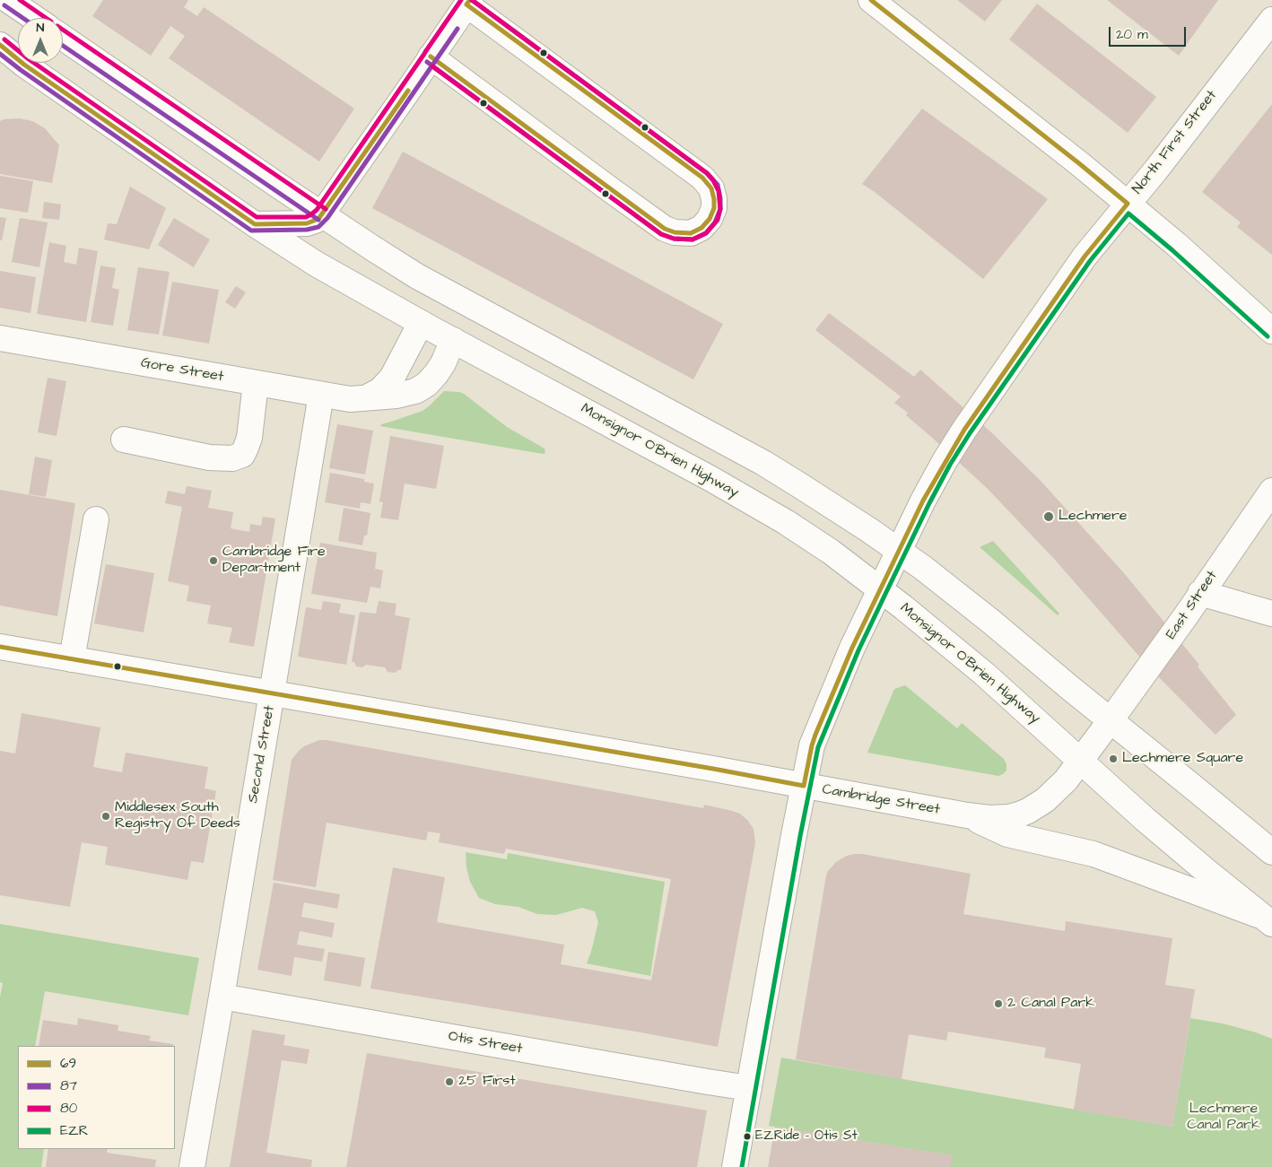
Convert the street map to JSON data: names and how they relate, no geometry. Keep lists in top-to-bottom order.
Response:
{
  "streets": {
    "main road": [
      "North First Street",
      "Gore Street",
      "Monsignor O'Brien Highway",
      "East Street",
      "Second Street",
      "Cambridge Street",
      "Otis Street"
    ]
  },
  "crossings": [
    ["North First Street", "Monsignor O'Brien Highway"],
    ["North First Street", "Cambridge Street"],
    ["North First Street", "Otis Street"],
    ["Gore Street", "Monsignor O'Brien Highway"],
    ["Gore Street", "Second Street"],
    ["Monsignor O'Brien Highway", "Cambridge Street"],
    ["East Street", "Cambridge Street"],
    ["Second Street", "Cambridge Street"],
    ["Second Street", "Otis Street"]
  ],
  "parks": ["Lechmere Canal Park"],
  "places": [
    "Lechmere",
    "Cambridge Fire Department",
    "Lechmere Square",
    "Middlesex South Registry Of Deeds",
    "2 Canal Park",
    "25 First",
    "EZRide - Otis St"
  ],
  "lines": [
    "transit line 69",
    "transit line 87",
    "transit line 80",
    "transit line EZR"
  ],
  "legend": [
    "69",
    "87",
    "80",
    "EZR"
  ],
  "scale_bar": "20 m",
  "north": "top"
}
